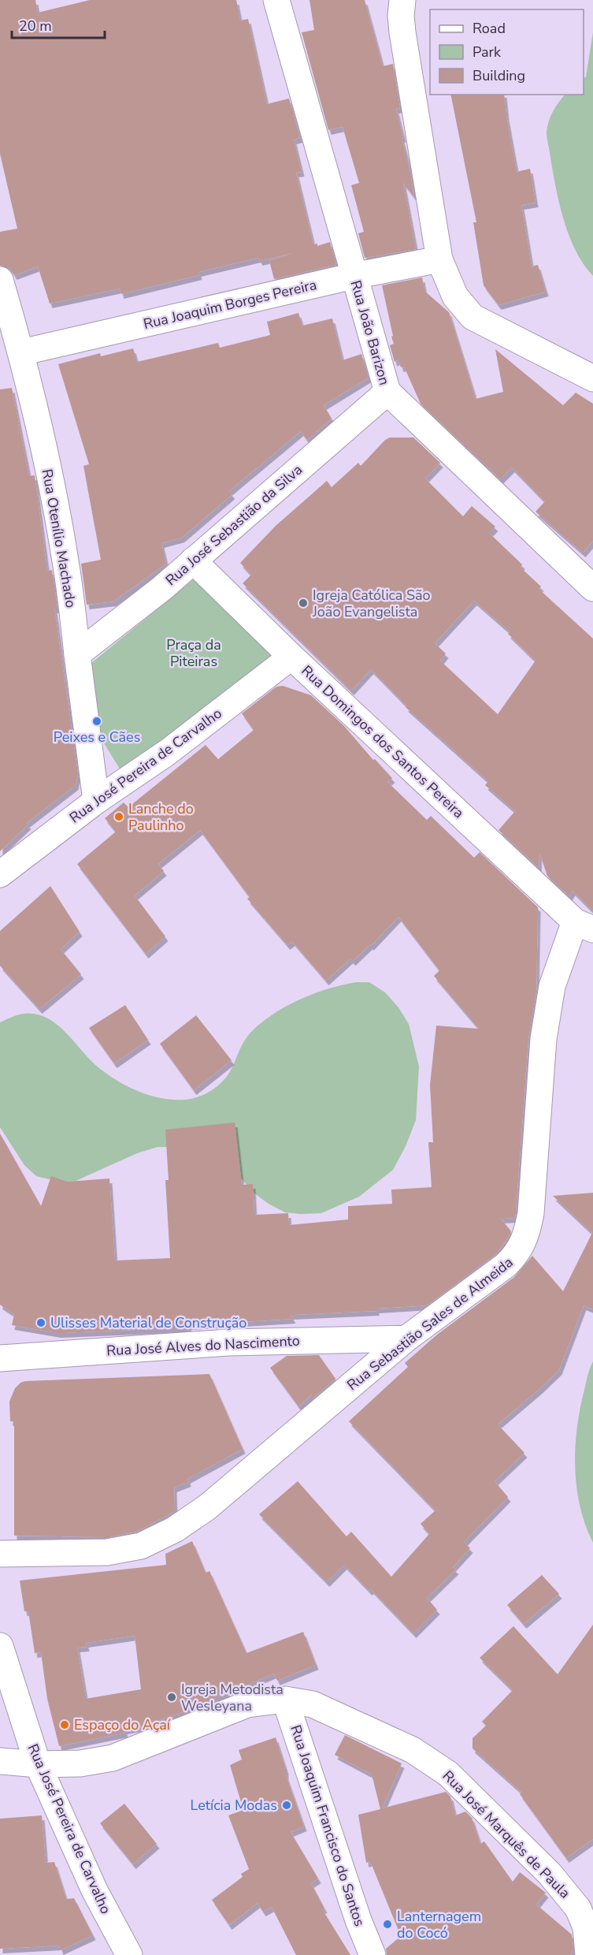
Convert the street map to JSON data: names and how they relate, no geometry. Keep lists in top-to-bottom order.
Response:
{
  "streets": {
    "street": [
      "Rua Joaquim Borges Pereira",
      "Rua João Barizon",
      "Rua José Sebastião da Silva",
      "Rua Otenílio Machado",
      "Rua Domingos dos Santos Pereira",
      "Rua José Pereira de Carvalho",
      "Rua Sebastião Sales de Almeida",
      "Rua José Alves do Nascimento",
      "Rua Joaquim Francisco do Santos",
      "Rua José Marquês de Paula"
    ]
  },
  "crossings": [
    ["Rua Joaquim Borges Pereira", "Rua João Barizon"],
    ["Rua Joaquim Borges Pereira", "Rua Otenílio Machado"],
    ["Rua João Barizon", "Rua José Sebastião da Silva"],
    ["Rua José Sebastião da Silva", "Rua Otenílio Machado"],
    ["Rua José Sebastião da Silva", "Rua Domingos dos Santos Pereira"],
    ["Rua Otenílio Machado", "Rua José Pereira de Carvalho"],
    ["Rua Domingos dos Santos Pereira", "Rua José Pereira de Carvalho"],
    ["Rua Domingos dos Santos Pereira", "Rua Sebastião Sales de Almeida"],
    ["Rua Sebastião Sales de Almeida", "Rua José Alves do Nascimento"],
    ["Rua Joaquim Francisco do Santos", "Rua José Marquês de Paula"]
  ],
  "parks": ["Praça da Piteiras"],
  "places": [
    "Igreja Católica São João Evangelista",
    "Peixes e Cães",
    "Lanche do Paulinho",
    "Ulisses Material de Construção",
    "Igreja Metodista Wesleyana",
    "Espaço do Açaí",
    "Letícia Modas",
    "Lanternagem do Cocó"
  ],
  "legend": ["Road", "Park", "Building"],
  "scale_bar": "20 m"
}
